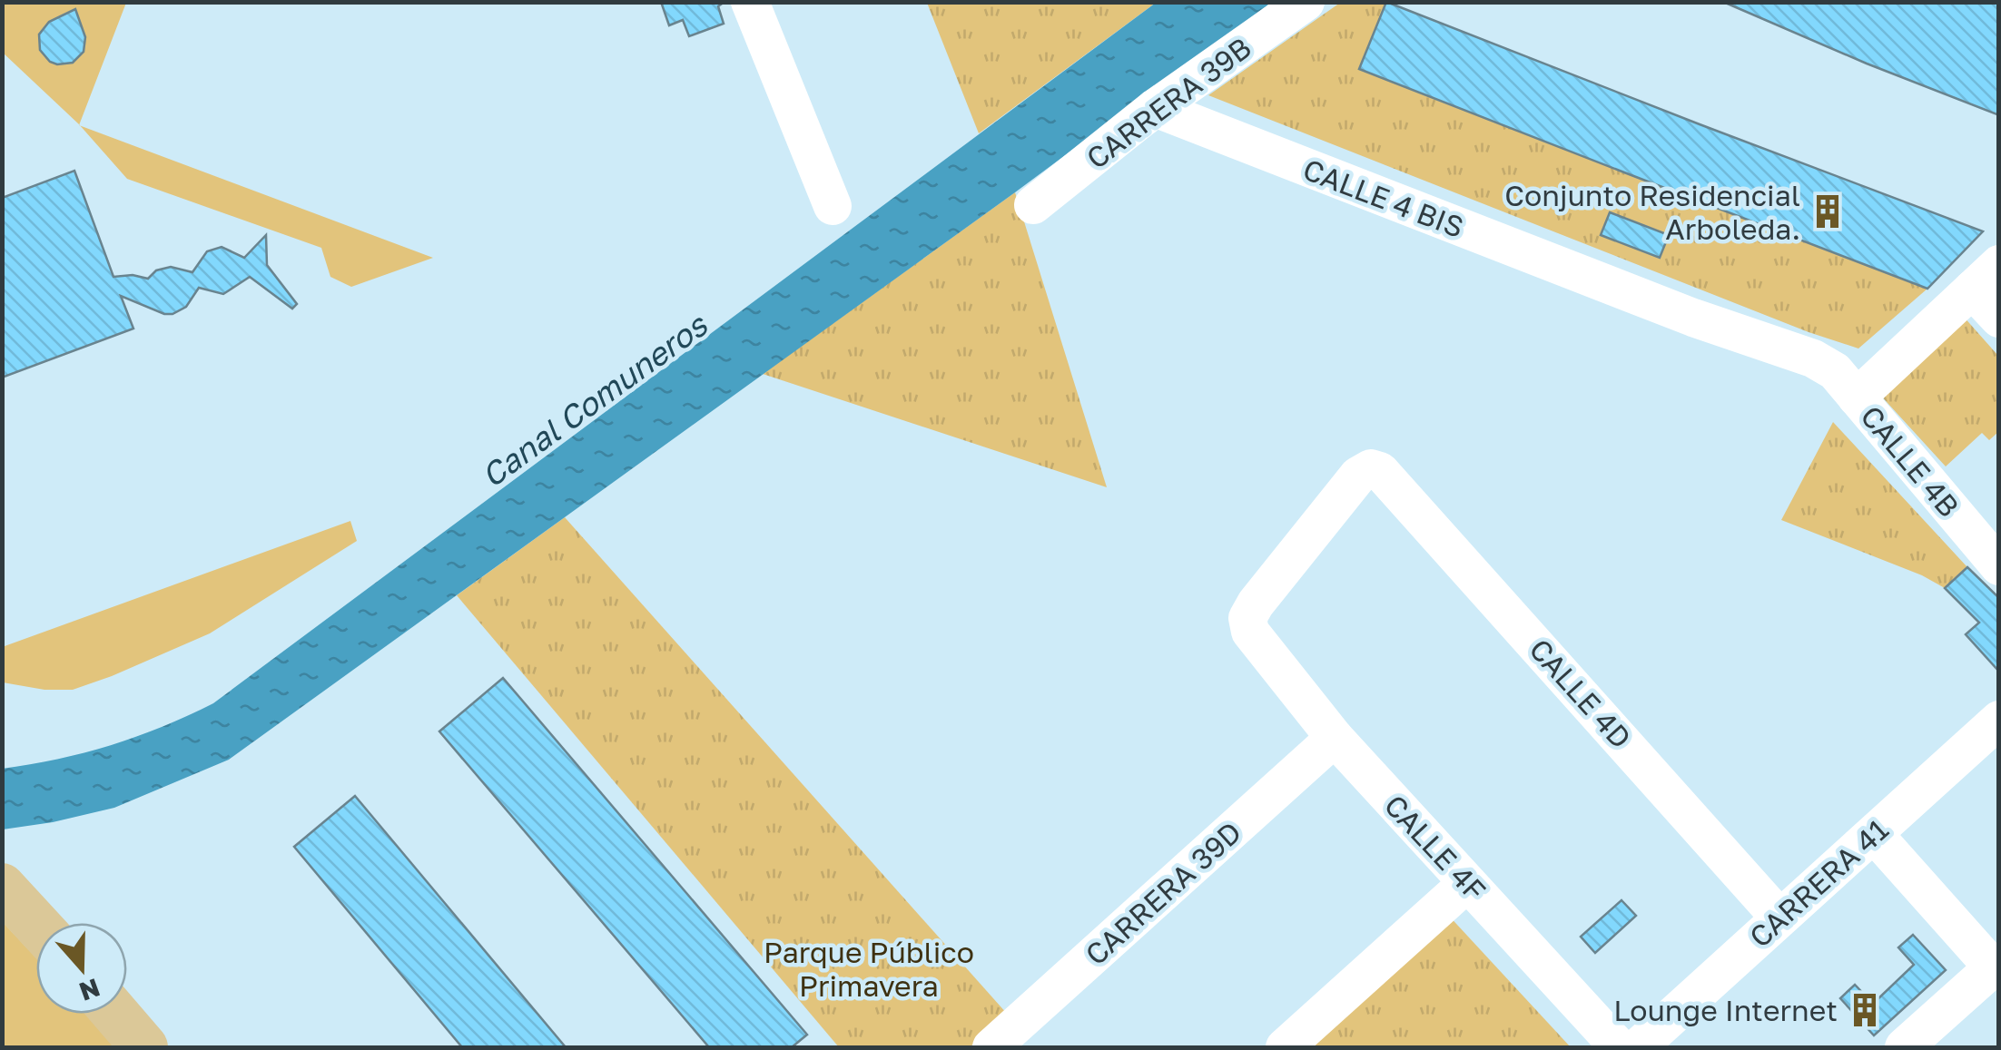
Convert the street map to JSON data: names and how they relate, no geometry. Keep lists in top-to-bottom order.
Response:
{
  "streets": {
    "street": [
      "CARRERA 39B",
      "CALLE 4 BIS",
      "CALLE 4B",
      "CALLE 4D",
      "CALLE 4F",
      "CARRERA 41",
      "CARRERA 39D"
    ]
  },
  "crossings": [
    ["CARRERA 39B", "CALLE 4 BIS"],
    ["CALLE 4 BIS", "CALLE 4B"],
    ["CALLE 4D", "CALLE 4F"],
    ["CALLE 4D", "CARRERA 41"],
    ["CALLE 4F", "CARRERA 39D"]
  ],
  "water": ["Canal Comuneros"],
  "parks": ["Parque Público Primavera"],
  "places": {
    "building": ["Conjunto Residencial Arboleda.", "Lounge Internet"]
  },
  "north": "bottom"
}
